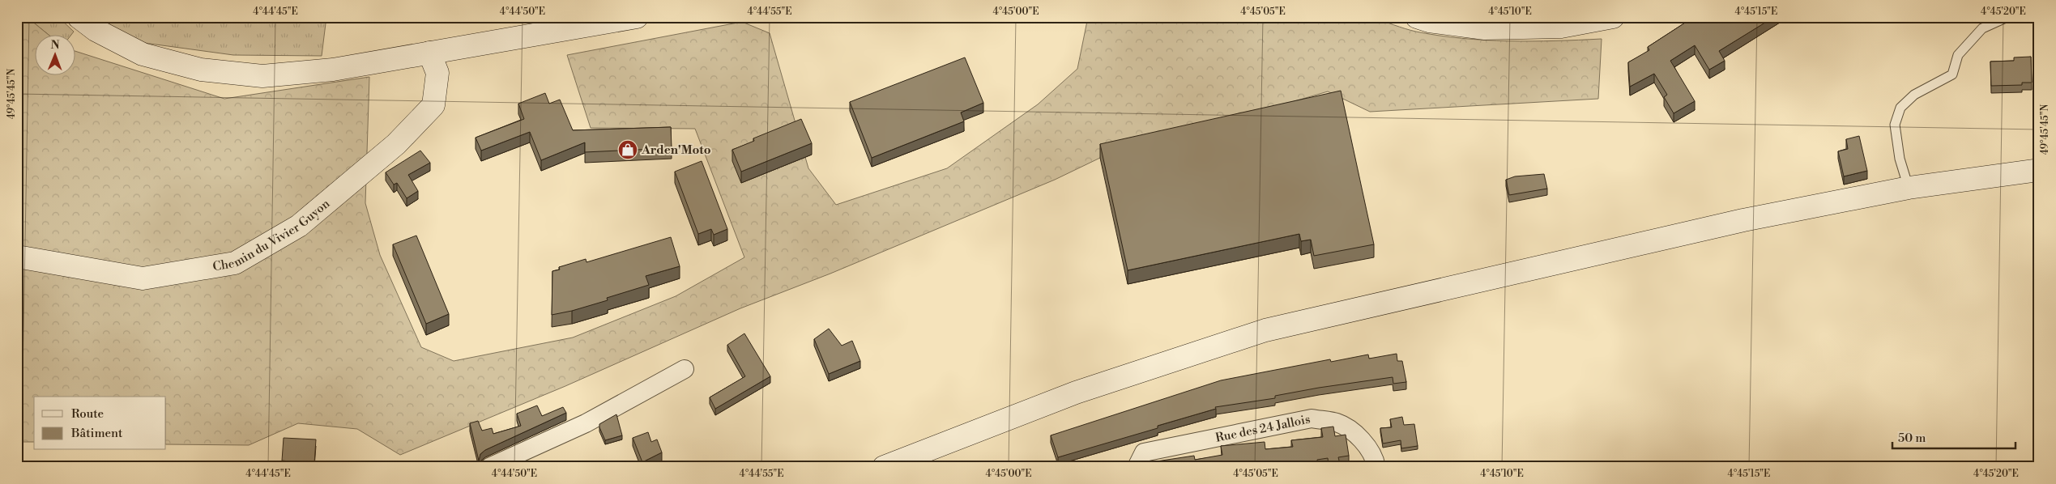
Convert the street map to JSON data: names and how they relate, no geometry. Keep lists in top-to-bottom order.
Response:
{
  "streets": {
    "street": ["Chemin du Vivier Guyon", "Rue des 24 Jallois"]
  },
  "places": {
    "shop": ["Arden'Moto"]
  },
  "legend": ["Route", "Bâtiment"],
  "scale_bar": "50 m",
  "north": "top",
  "coordinates": [
    "4°44'45\"E",
    "4°44'50\"E",
    "4°44'55\"E",
    "4°45'00\"E",
    "4°45'05\"E",
    "4°45'10\"E",
    "4°45'15\"E",
    "4°45'20\"E",
    "49°45'45\"N"
  ]
}
